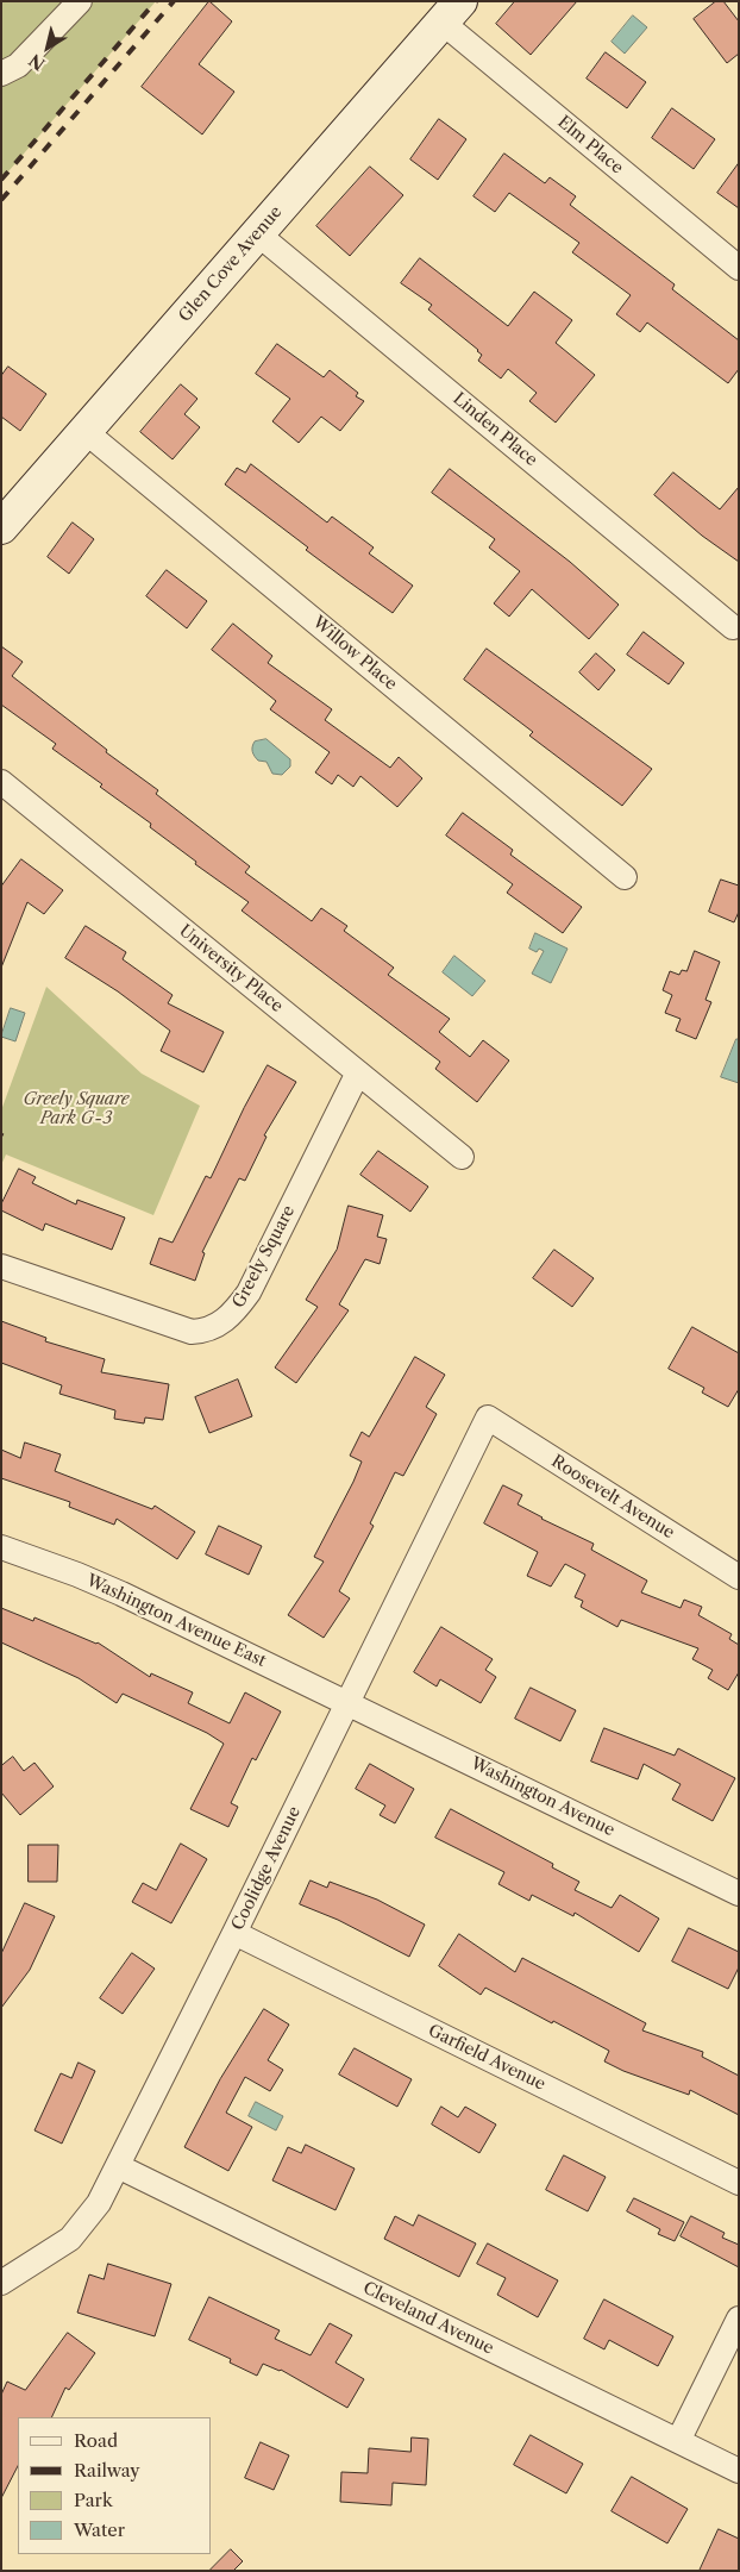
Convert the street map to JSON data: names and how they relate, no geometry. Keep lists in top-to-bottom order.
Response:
{
  "streets": {
    "main road": ["Glen Cove Avenue"],
    "street": [
      "Elm Place",
      "Linden Place",
      "Willow Place",
      "University Place",
      "Greely Square",
      "Roosevelt Avenue",
      "Washington Avenue East",
      "Washington Avenue",
      "Coolidge Avenue",
      "Garfield Avenue",
      "Cleveland Avenue"
    ]
  },
  "crossings": [
    ["Elm Place", "Glen Cove Avenue"],
    ["Glen Cove Avenue", "Linden Place"],
    ["Glen Cove Avenue", "Willow Place"],
    ["University Place", "Greely Square"],
    ["Roosevelt Avenue", "Coolidge Avenue"],
    ["Washington Avenue East", "Washington Avenue"],
    ["Washington Avenue East", "Coolidge Avenue"],
    ["Washington Avenue", "Coolidge Avenue"],
    ["Coolidge Avenue", "Garfield Avenue"],
    ["Coolidge Avenue", "Cleveland Avenue"]
  ],
  "parks": ["Greely Square Park G-3"],
  "legend": [
    "Road",
    "Railway",
    "Park",
    "Water"
  ],
  "north": "bottom left"
}
